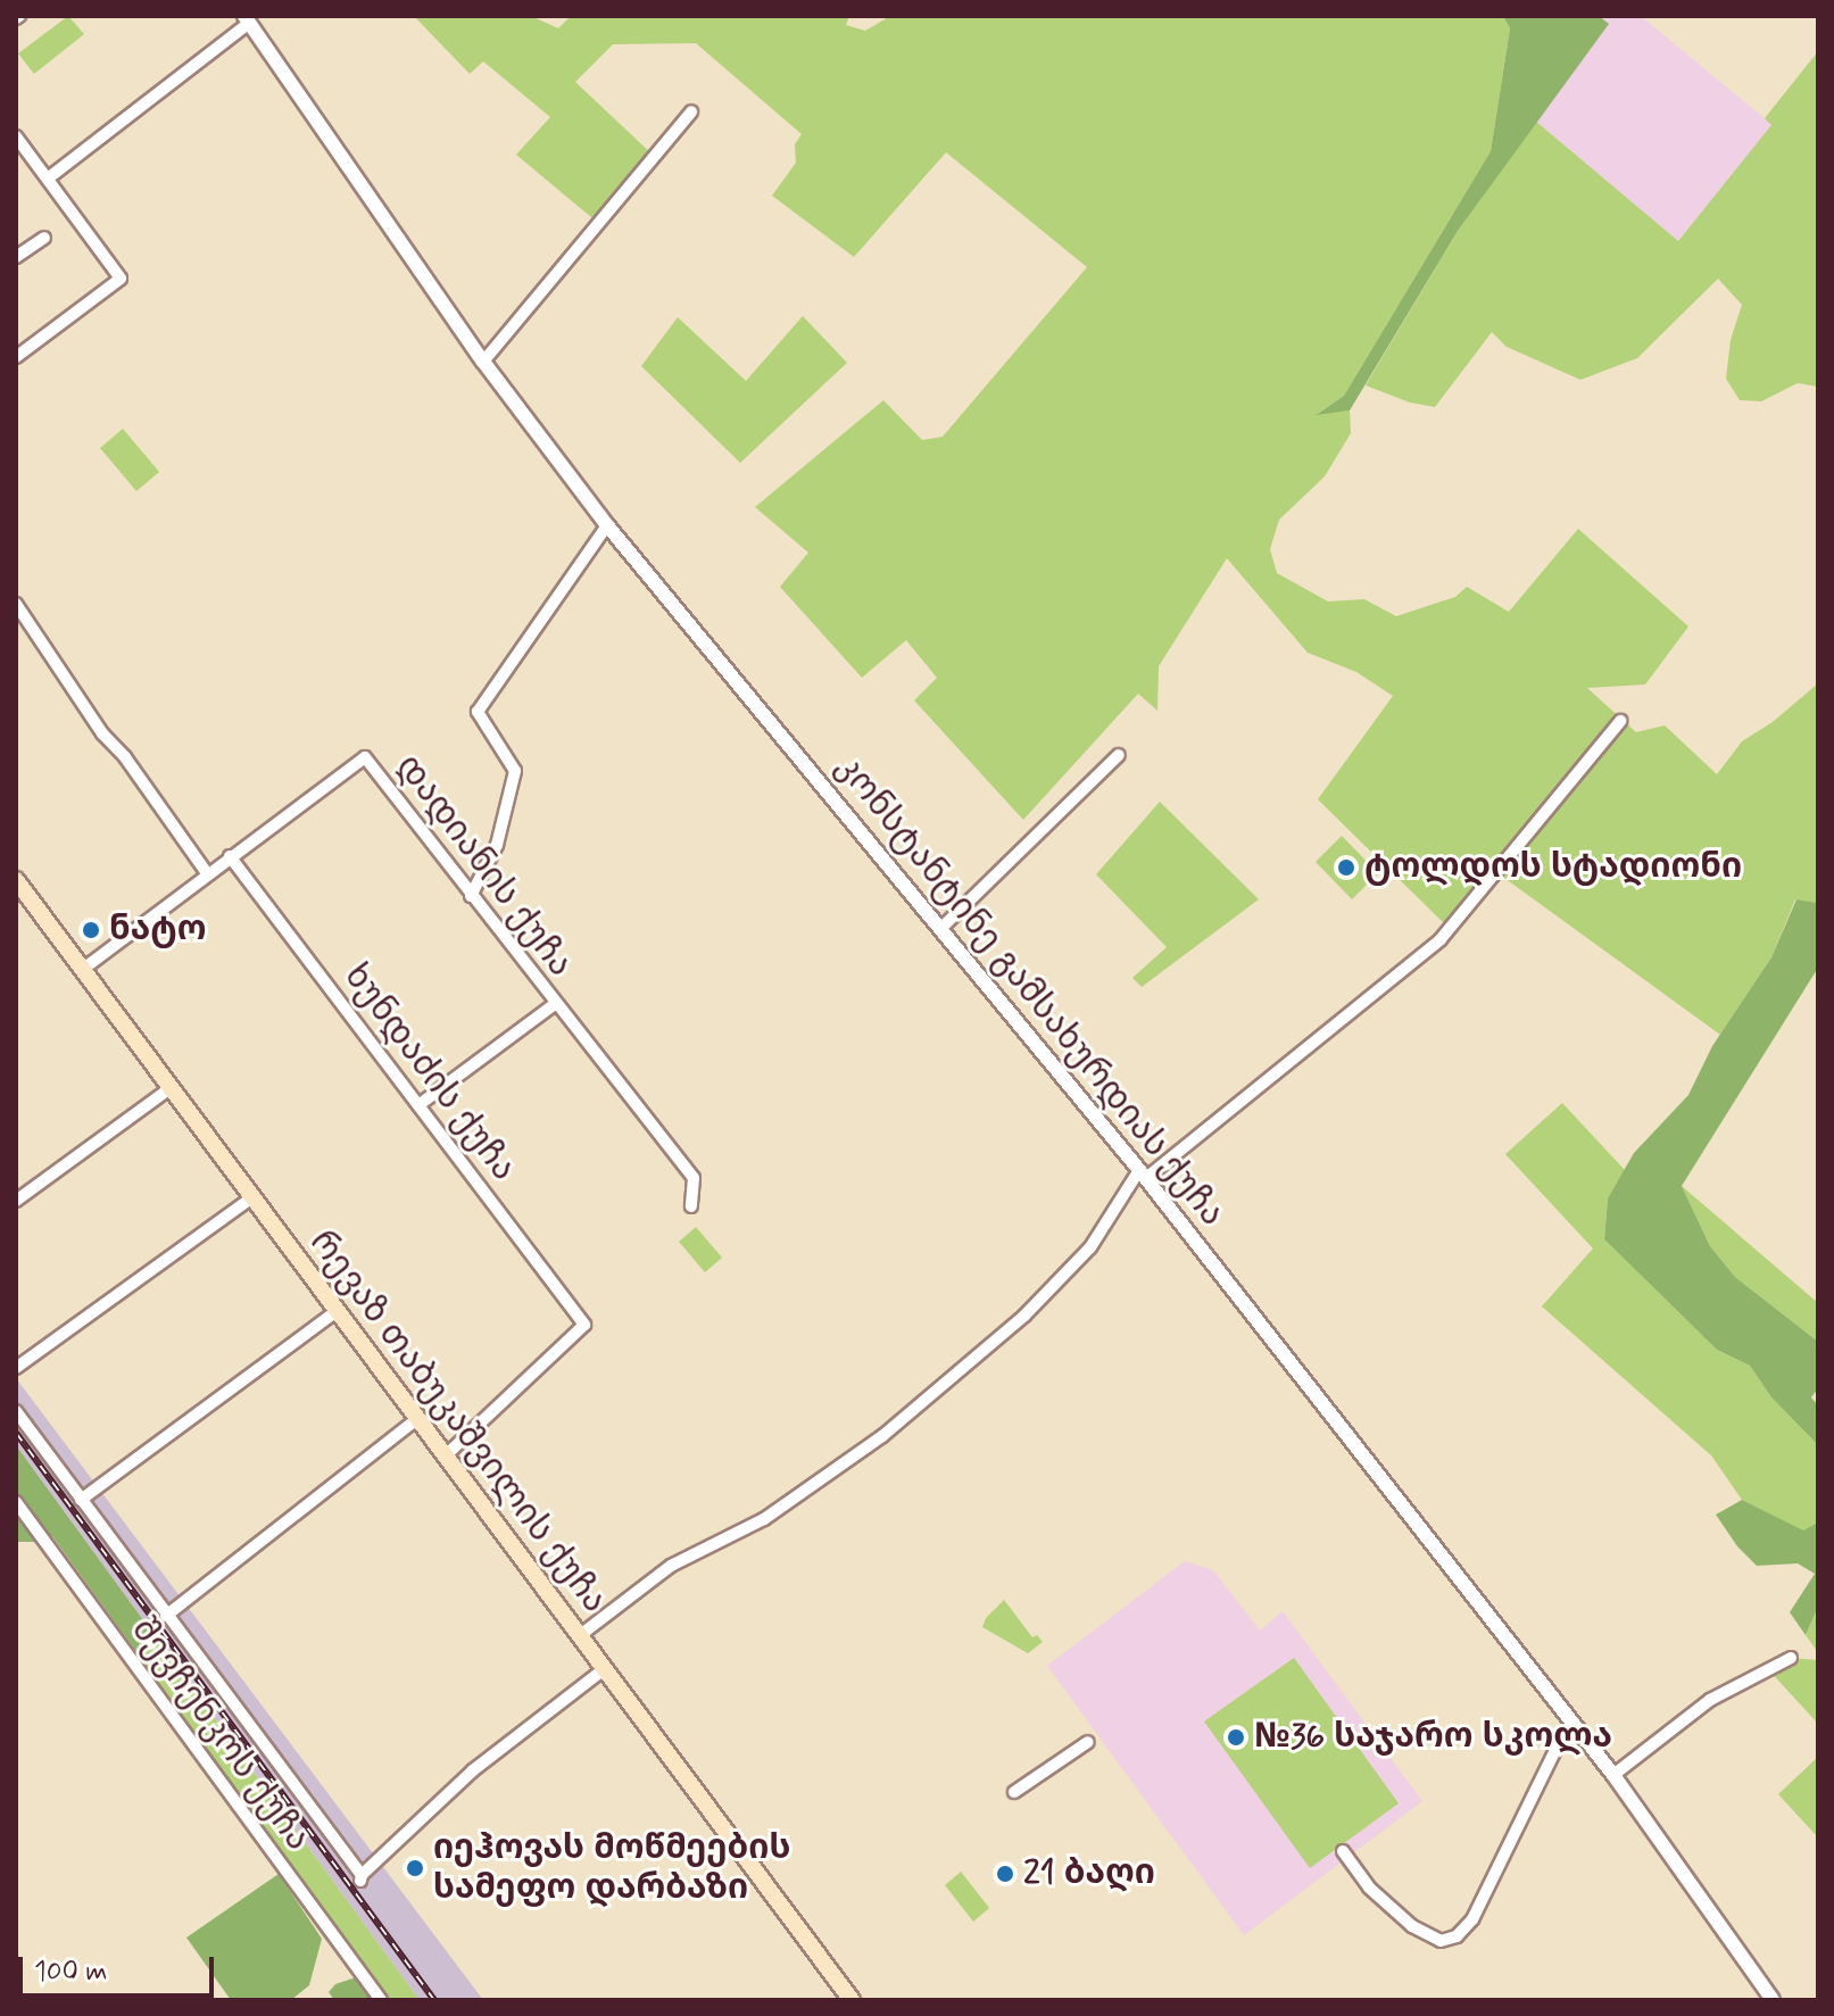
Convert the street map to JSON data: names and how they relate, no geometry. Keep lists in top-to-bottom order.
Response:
{
  "streets": {
    "main road": ["რევაზ თაბუკაშვილის ქუჩა"],
    "street": [
      "დადიანის ქუჩა",
      "კონსტანტინე გამსახურდიას ქუჩა",
      "ხუნდაძის ქუჩა",
      "შევჩენკოს ქუჩა"
    ]
  },
  "crossings": [
    ["დადიანის ქუჩა", "ხუნდაძის ქუჩა"],
    ["დადიანის ქუჩა", "რევაზ თაბუკაშვილის ქუჩა"],
    ["ხუნდაძის ქუჩა", "რევაზ თაბუკაშვილის ქუჩა"]
  ],
  "places": [
    "ტოლდოს სტადიონი",
    "ნატო",
    "№36 საჯარო სკოლა",
    "იეჰოვას მოწმეების სამეფო დარბაზი",
    "21 ბაღი"
  ],
  "scale_bar": "100 m"
}
